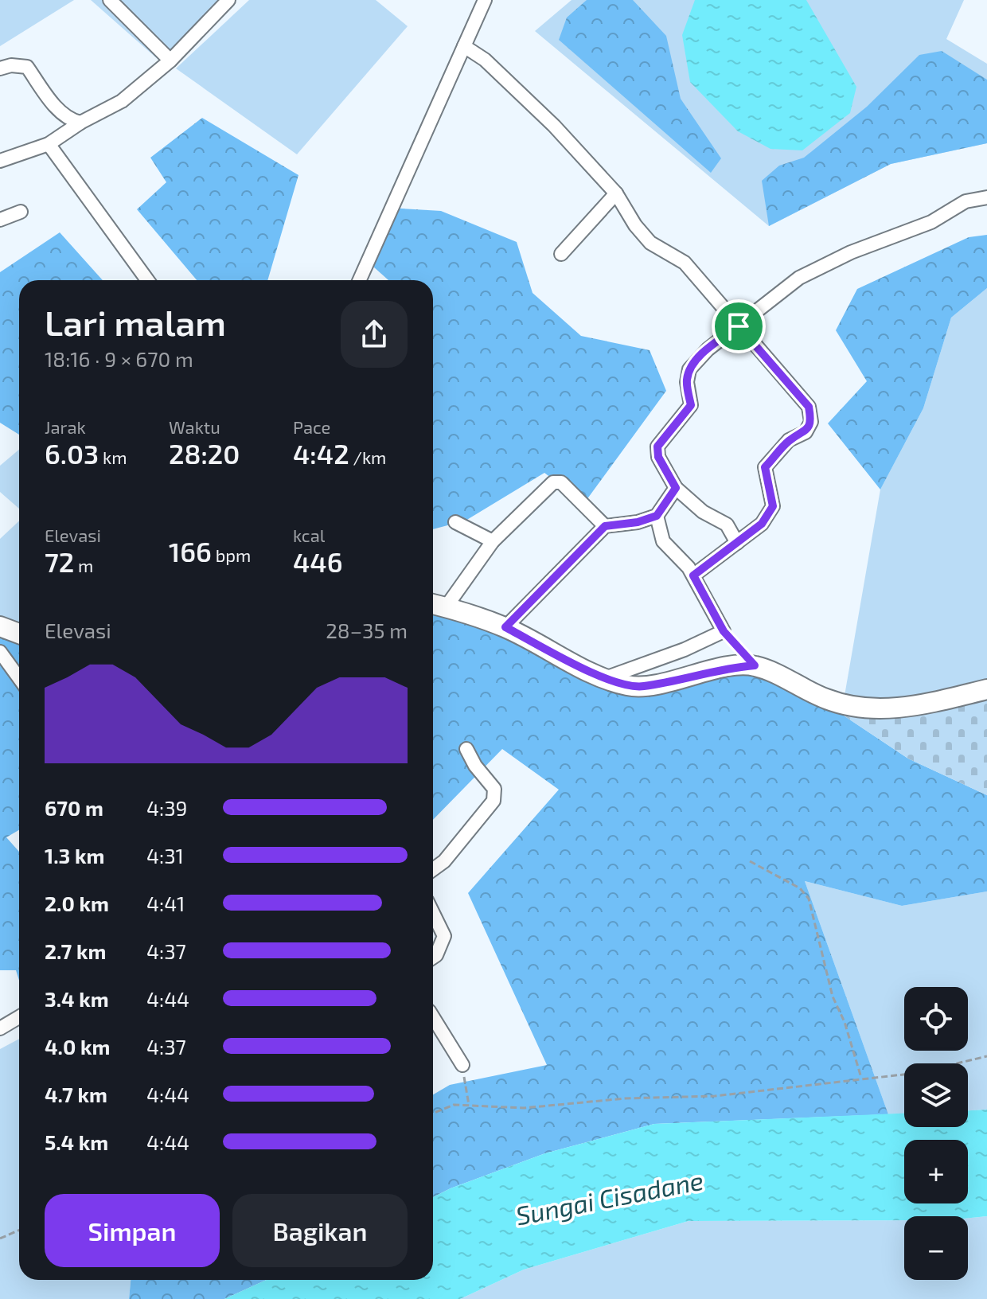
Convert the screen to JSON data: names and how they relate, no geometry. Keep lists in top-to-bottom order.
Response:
{
  "water": ["Sungai Cisadane"],
  "page": {
    "heading": ["Lari malam", "18:16 · 9 × 670 m"],
    "stats": [
      ["Jarak", "6.03 km"],
      ["Waktu", "28:20"],
      ["Pace", "4:42 /km"],
      ["Elevasi", "72 m"],
      ["166 bpm"],
      ["kcal", "446"]
    ],
    "chart": ["Elevasi", "28–35 m"],
    "list": [
      {
        "name": "670 m",
        "note": "4:39"
      },
      {
        "name": "1.3 km",
        "note": "4:31"
      },
      {
        "name": "2.0 km",
        "note": "4:41"
      },
      {
        "name": "2.7 km",
        "note": "4:37"
      },
      {
        "name": "3.4 km",
        "note": "4:44"
      },
      {
        "name": "4.0 km",
        "note": "4:37"
      },
      {
        "name": "4.7 km",
        "note": "4:44"
      },
      {
        "name": "5.4 km",
        "note": "4:44"
      }
    ],
    "map_buttons": ["+", "−"],
    "buttons": ["Simpan", "Bagikan"]
  }
}
